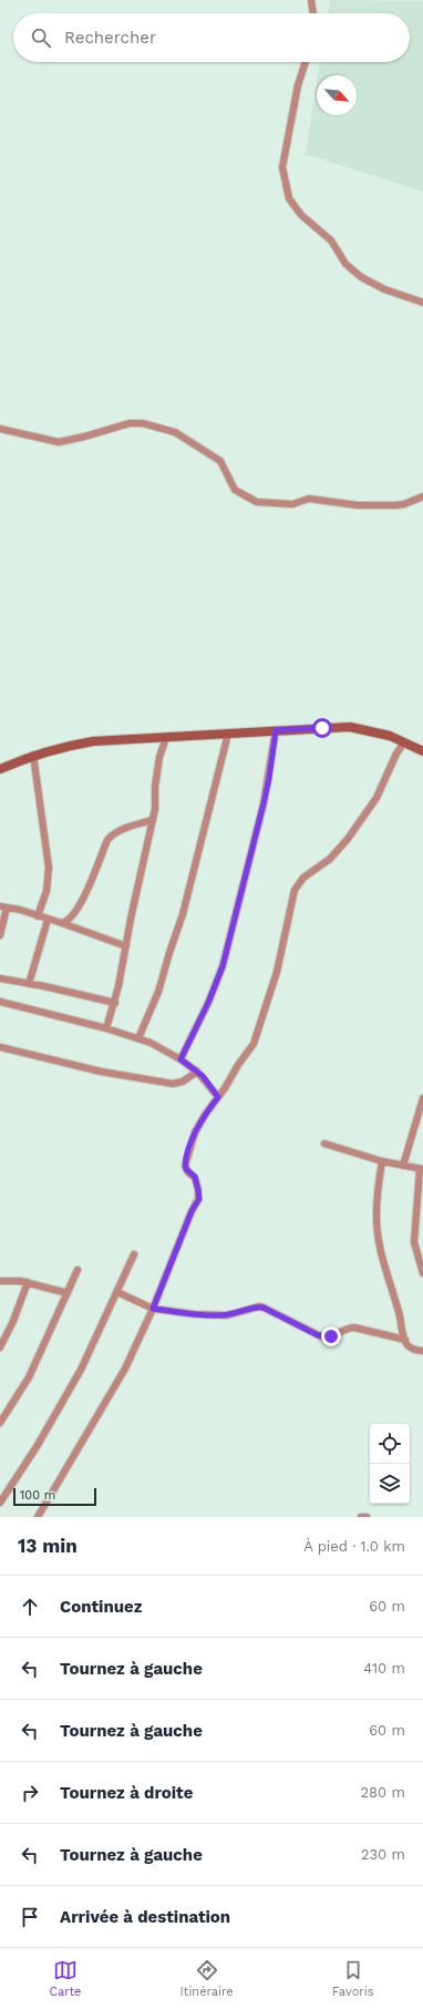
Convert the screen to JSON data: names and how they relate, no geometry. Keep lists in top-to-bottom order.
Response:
{
  "scale_bar": "100 m",
  "north": "bottom right",
  "page": {
    "search": "Rechercher",
    "scale": "100 m",
    "heading": ["13 min", "À pied · 1.0 km"],
    "list": [
      ["Continuez", "60 m"],
      ["Tournez à gauche", "410 m"],
      ["Tournez à gauche", "60 m"],
      ["Tournez à droite", "280 m"],
      ["Tournez à gauche", "230 m"],
      "Arrivée à destination"
    ],
    "nav": ["Carte", "Itinéraire", "Favoris"]
  }
}
